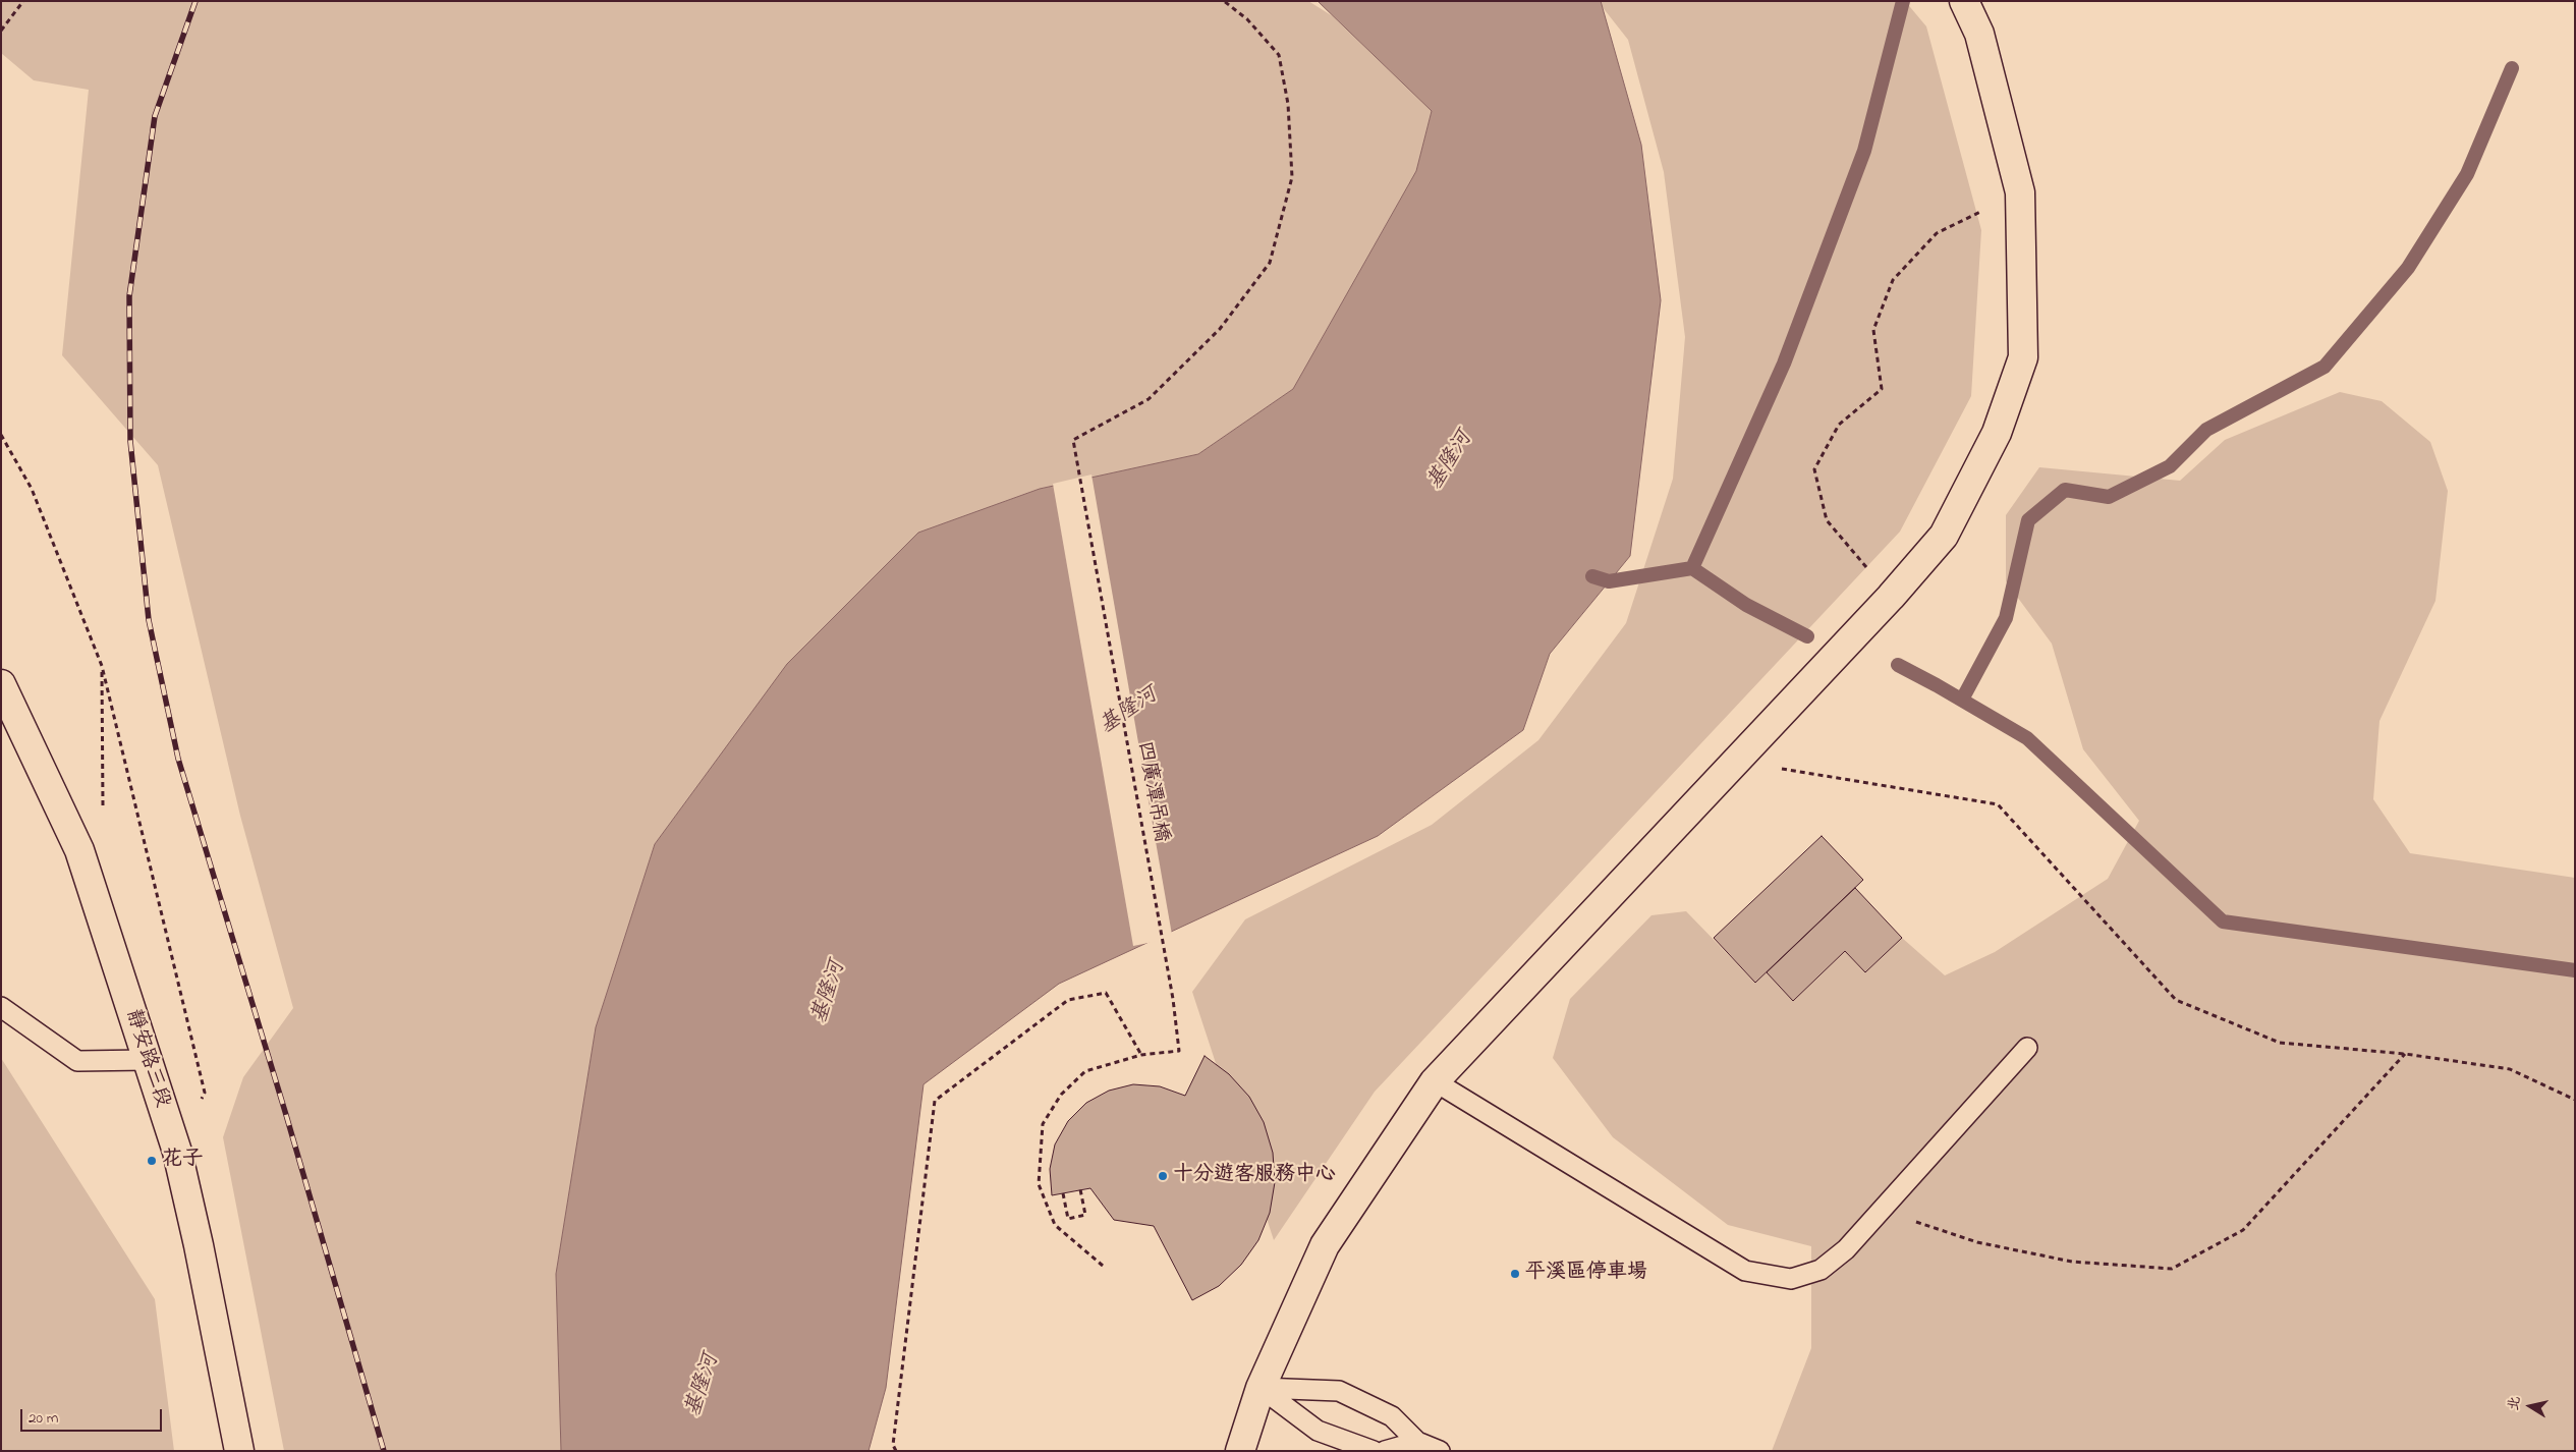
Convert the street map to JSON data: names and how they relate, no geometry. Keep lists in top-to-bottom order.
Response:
{
  "streets": {
    "street": ["靜安路三段"],
    "path": ["四廣潭吊橋"]
  },
  "water": ["基隆河"],
  "places": ["花子", "十分遊客服務中心", "平溪區停車場"],
  "scale_bar": "20 m",
  "north": "left"
}
